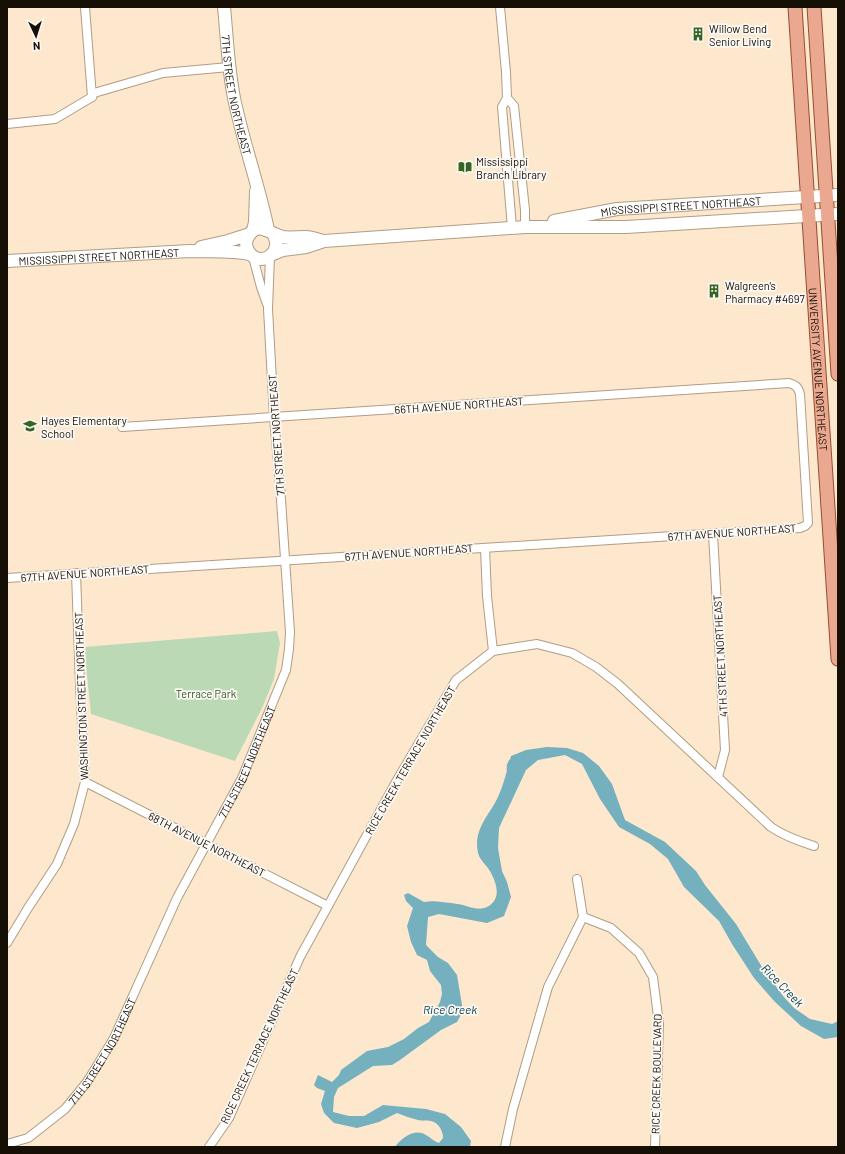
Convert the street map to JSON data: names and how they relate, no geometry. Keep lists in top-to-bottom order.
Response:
{
  "streets": {
    "main road": ["UNIVERSITY AVENUE NORTHEAST"],
    "street": [
      "7TH STREET NORTHEAST",
      "MISSISSIPPI STREET NORTHEAST",
      "66TH AVENUE NORTHEAST",
      "67TH AVENUE NORTHEAST",
      "4TH STREET NORTHEAST",
      "WASHINGTON STREET NORTHEAST",
      "RICE CREEK TERRACE NORTHEAST",
      "68TH AVENUE NORTHEAST",
      "RICE CREEK BOULEVARD"
    ]
  },
  "crossings": [
    ["7TH STREET NORTHEAST", "MISSISSIPPI STREET NORTHEAST"],
    ["7TH STREET NORTHEAST", "66TH AVENUE NORTHEAST"],
    ["7TH STREET NORTHEAST", "67TH AVENUE NORTHEAST"],
    ["7TH STREET NORTHEAST", "68TH AVENUE NORTHEAST"],
    ["MISSISSIPPI STREET NORTHEAST", "UNIVERSITY AVENUE NORTHEAST"],
    ["66TH AVENUE NORTHEAST", "67TH AVENUE NORTHEAST"],
    ["67TH AVENUE NORTHEAST", "4TH STREET NORTHEAST"],
    ["67TH AVENUE NORTHEAST", "WASHINGTON STREET NORTHEAST"],
    ["WASHINGTON STREET NORTHEAST", "68TH AVENUE NORTHEAST"],
    ["RICE CREEK TERRACE NORTHEAST", "68TH AVENUE NORTHEAST"]
  ],
  "water": ["Rice Creek"],
  "parks": ["Terrace Park"],
  "places": {
    "building": ["Willow Bend Senior Living", "Walgreen's Pharmacy #4697"],
    "library": ["Mississippi Branch Library"],
    "school or university": ["Hayes Elementary School"]
  },
  "north": "bottom"
}
